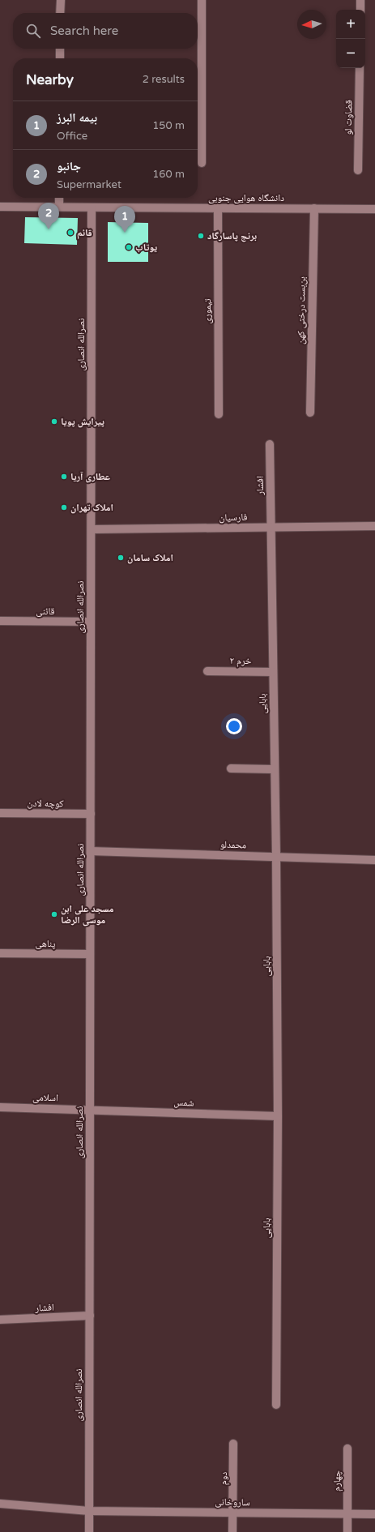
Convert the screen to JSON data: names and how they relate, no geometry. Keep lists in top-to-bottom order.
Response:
{
  "streets": {
    "street": [
      "قضاوت لو",
      "دانشگاه هوایی جنوبی",
      "بن‌بست درختی کهن",
      "تیموری",
      "نصرالله انصاری",
      "افشار",
      "فارسیان",
      "قائنی",
      "خرم ۲",
      "بابایی",
      "کوچه لادن",
      "محمدلو",
      "پناهی",
      "اسلامی",
      "شمس",
      "دوم",
      "چهارم",
      "ساروخانی"
    ]
  },
  "crossings": [
    ["دانشگاه هوایی جنوبی", "بن‌بست درختی کهن"],
    ["دانشگاه هوایی جنوبی", "تیموری"],
    ["دانشگاه هوایی جنوبی", "نصرالله انصاری"],
    ["نصرالله انصاری", "افشار"],
    ["نصرالله انصاری", "فارسیان"],
    ["نصرالله انصاری", "قائنی"],
    ["نصرالله انصاری", "کوچه لادن"],
    ["نصرالله انصاری", "محمدلو"],
    ["نصرالله انصاری", "پناهی"],
    ["نصرالله انصاری", "اسلامی"],
    ["نصرالله انصاری", "شمس"],
    ["نصرالله انصاری", "ساروخانی"],
    ["افشار", "فارسیان"],
    ["افشار", "بابایی"],
    ["فارسیان", "بابایی"],
    ["خرم ۲", "بابایی"],
    ["بابایی", "محمدلو"],
    ["بابایی", "شمس"],
    ["اسلامی", "شمس"],
    ["دوم", "ساروخانی"],
    ["چهارم", "ساروخانی"]
  ],
  "places": [
    "قائم",
    "برنج پاسارگاد",
    "یوتاب",
    "پیرایش پویا",
    "عطاری آریا",
    "املاک تهران",
    "املاک سامان",
    "مسجد علی ابن موسی الرضا"
  ],
  "north": "left",
  "page": {
    "map_buttons": ["+", "−"],
    "search": "Search here",
    "heading": ["Nearby", "2 results"],
    "list": [
      {
        "mark": "1",
        "name": "بیمه البرز",
        "note": "Office",
        "value": "150 m"
      },
      {
        "mark": "2",
        "name": "جانبو",
        "note": "Supermarket",
        "value": "160 m"
      }
    ],
    "pins": ["2", "1"]
  }
}
